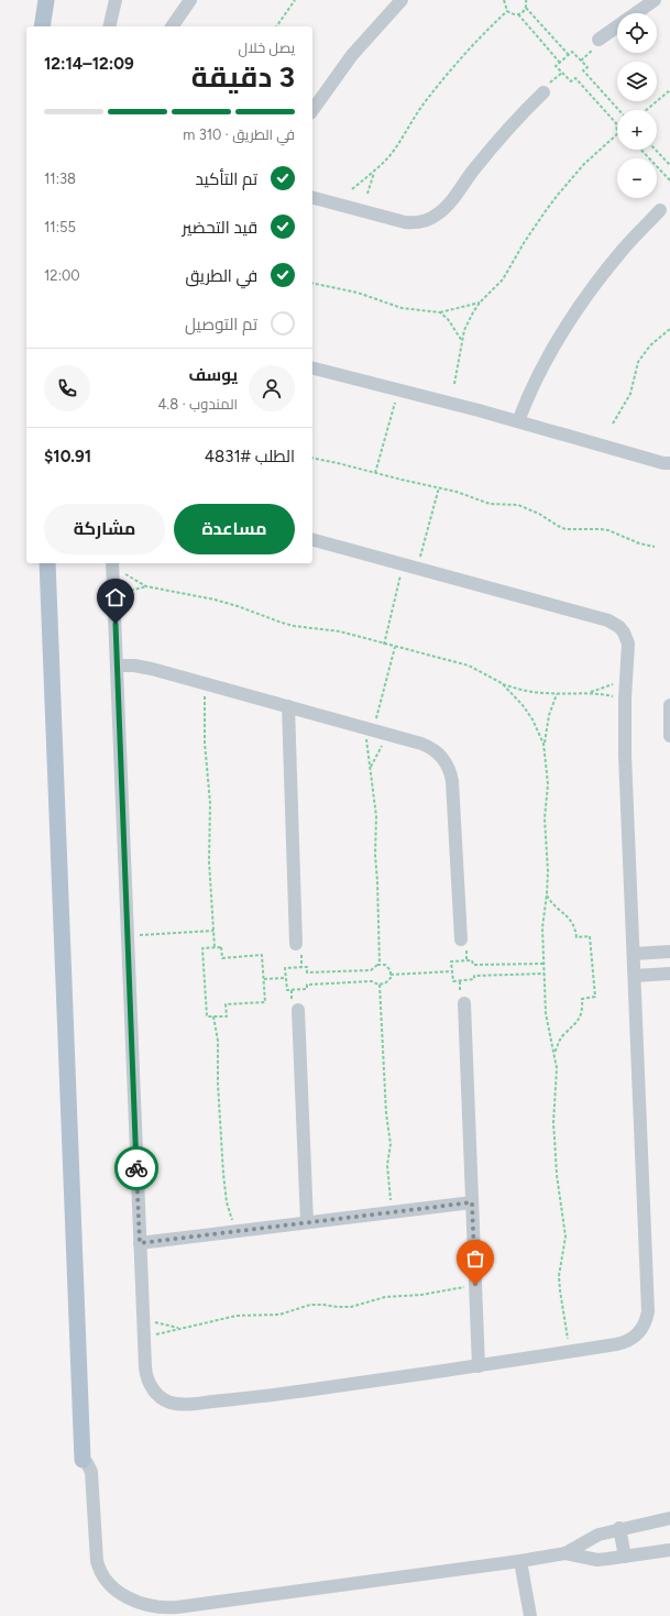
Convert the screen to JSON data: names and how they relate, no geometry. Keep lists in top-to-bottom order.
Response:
{
  "page": {
    "map_buttons": ["+", "−"],
    "heading": ["3 دقيقة", "يصل خلال", "12:09–12:14"],
    "panel": [
      "يوسف",
      "المندوب · 4.8",
      "الطلب #4831",
      "$10.91"
    ],
    "bar": "في الطريق · 310 m",
    "list": [
      ["تم التأكيد", "11:38"],
      ["قيد التحضير", "11:55"],
      ["في الطريق", "12:00"],
      "تم التوصيل"
    ],
    "buttons": ["مساعدة", "مشاركة"]
  }
}
